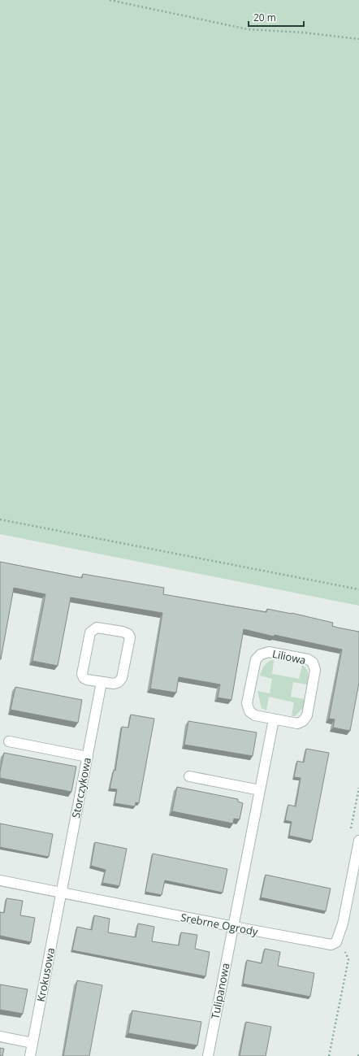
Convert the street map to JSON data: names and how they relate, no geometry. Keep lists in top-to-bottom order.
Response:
{
  "streets": {
    "street": [
      "Liliowa",
      "Storczykowa",
      "Srebrne Ogrody",
      "Krokusowa",
      "Tulipanowa"
    ]
  },
  "crossings": [
    ["Storczykowa", "Srebrne Ogrody"],
    ["Storczykowa", "Krokusowa"],
    ["Srebrne Ogrody", "Krokusowa"],
    ["Srebrne Ogrody", "Tulipanowa"]
  ],
  "scale_bar": "20 m"
}
